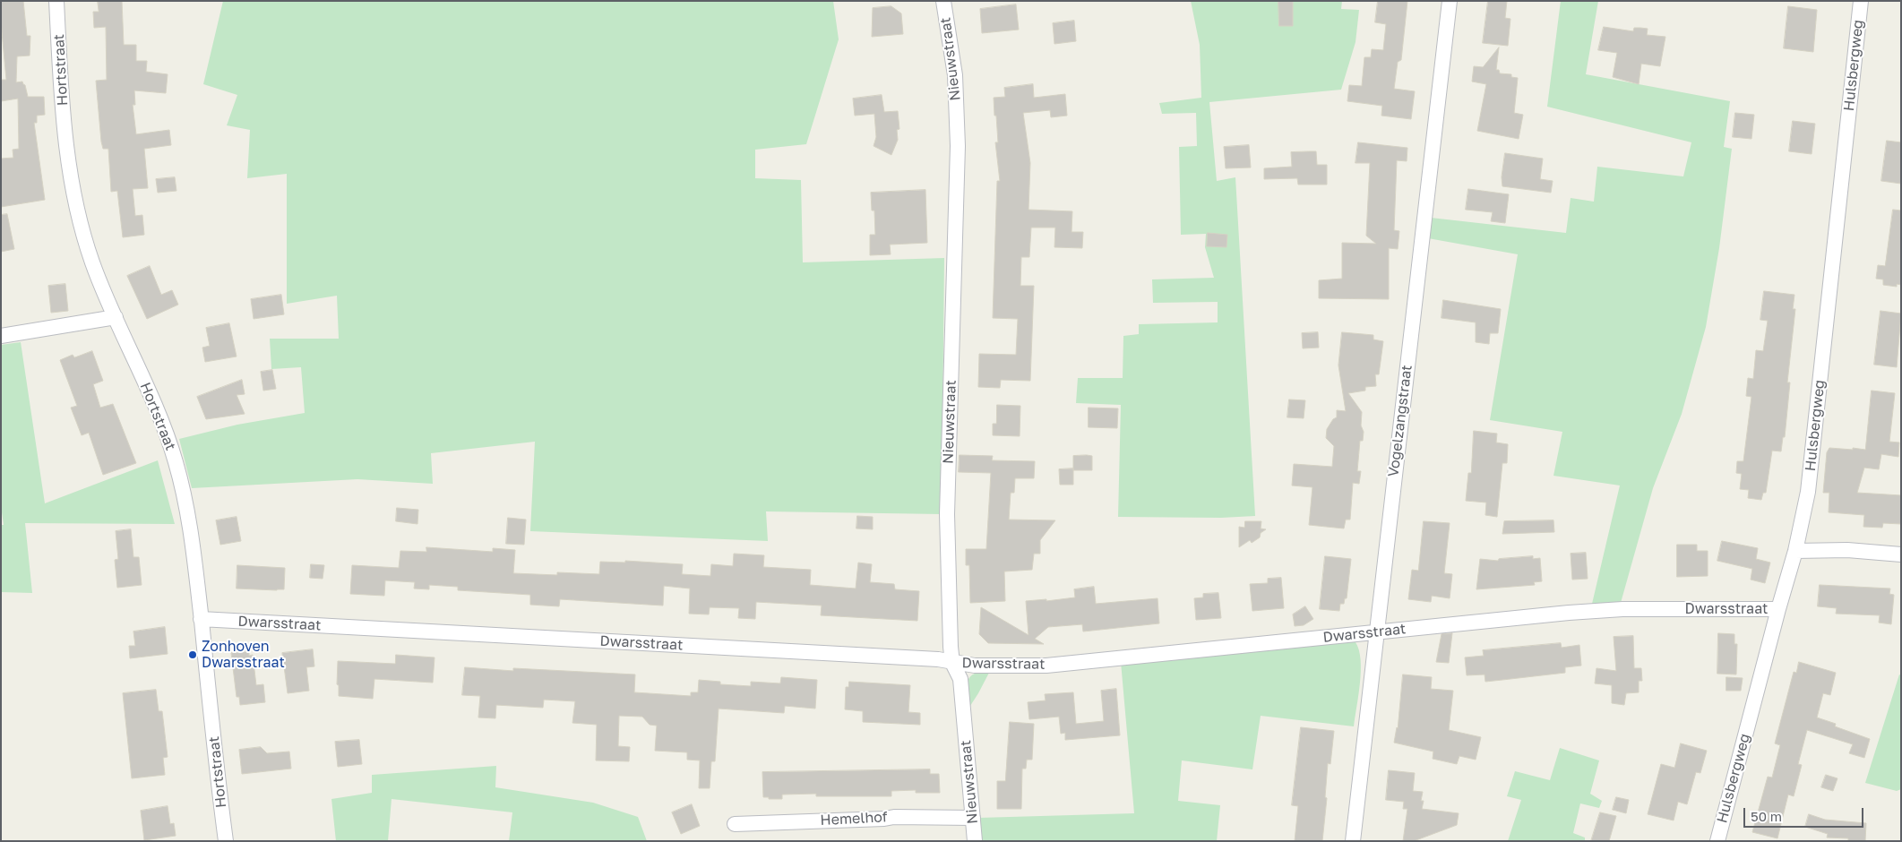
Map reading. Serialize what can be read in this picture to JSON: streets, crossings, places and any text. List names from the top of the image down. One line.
{"streets":{"street":["Nieuwstraat","Hulsbergweg","Hortstraat","Vogelzangstraat","Dwarsstraat","Hemelhof"]},"crossings":[["Nieuwstraat","Dwarsstraat"],["Nieuwstraat","Hemelhof"],["Hulsbergweg","Dwarsstraat"],["Hortstraat","Dwarsstraat"],["Vogelzangstraat","Dwarsstraat"]],"places":["Zonhoven Dwarsstraat"],"scale_bar":"50 m"}
